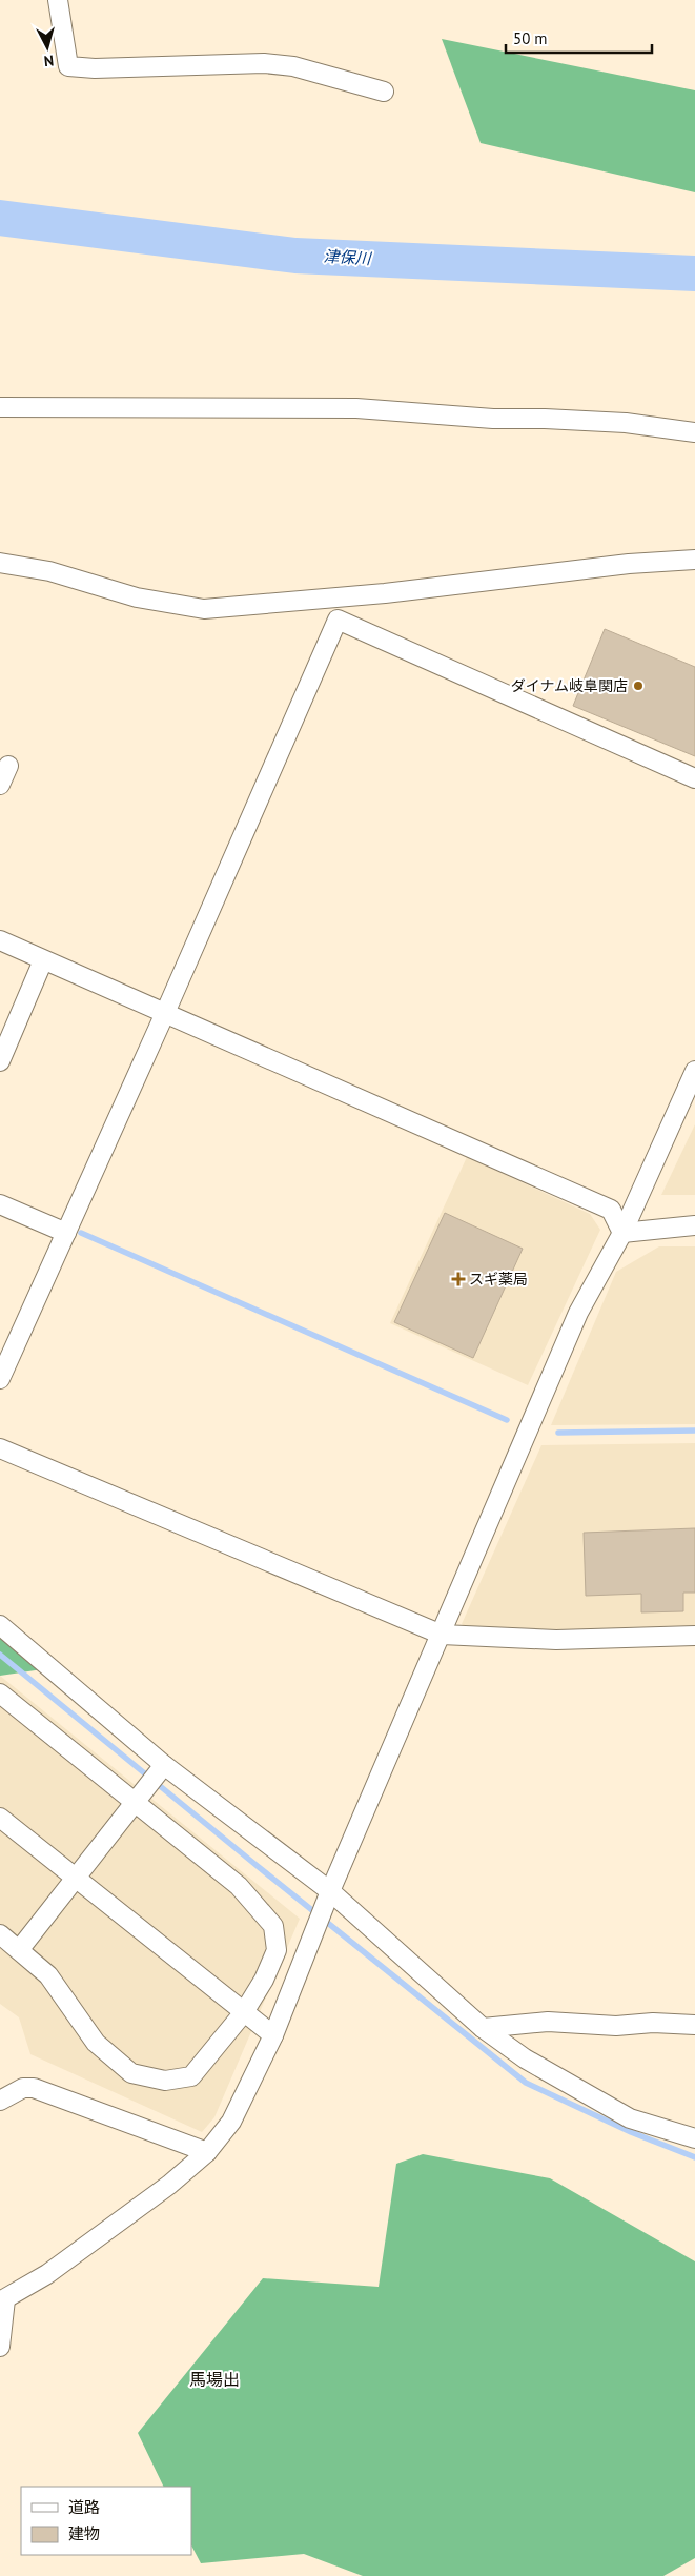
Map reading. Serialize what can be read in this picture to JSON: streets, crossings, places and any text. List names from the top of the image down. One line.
{"districts":["馬場出"],"water":["津保川"],"places":{"other":["ダイナム岐阜関店"],"health":["スギ薬局"]},"legend":["道路","建物"],"scale_bar":"50 m","north":"bottom"}
